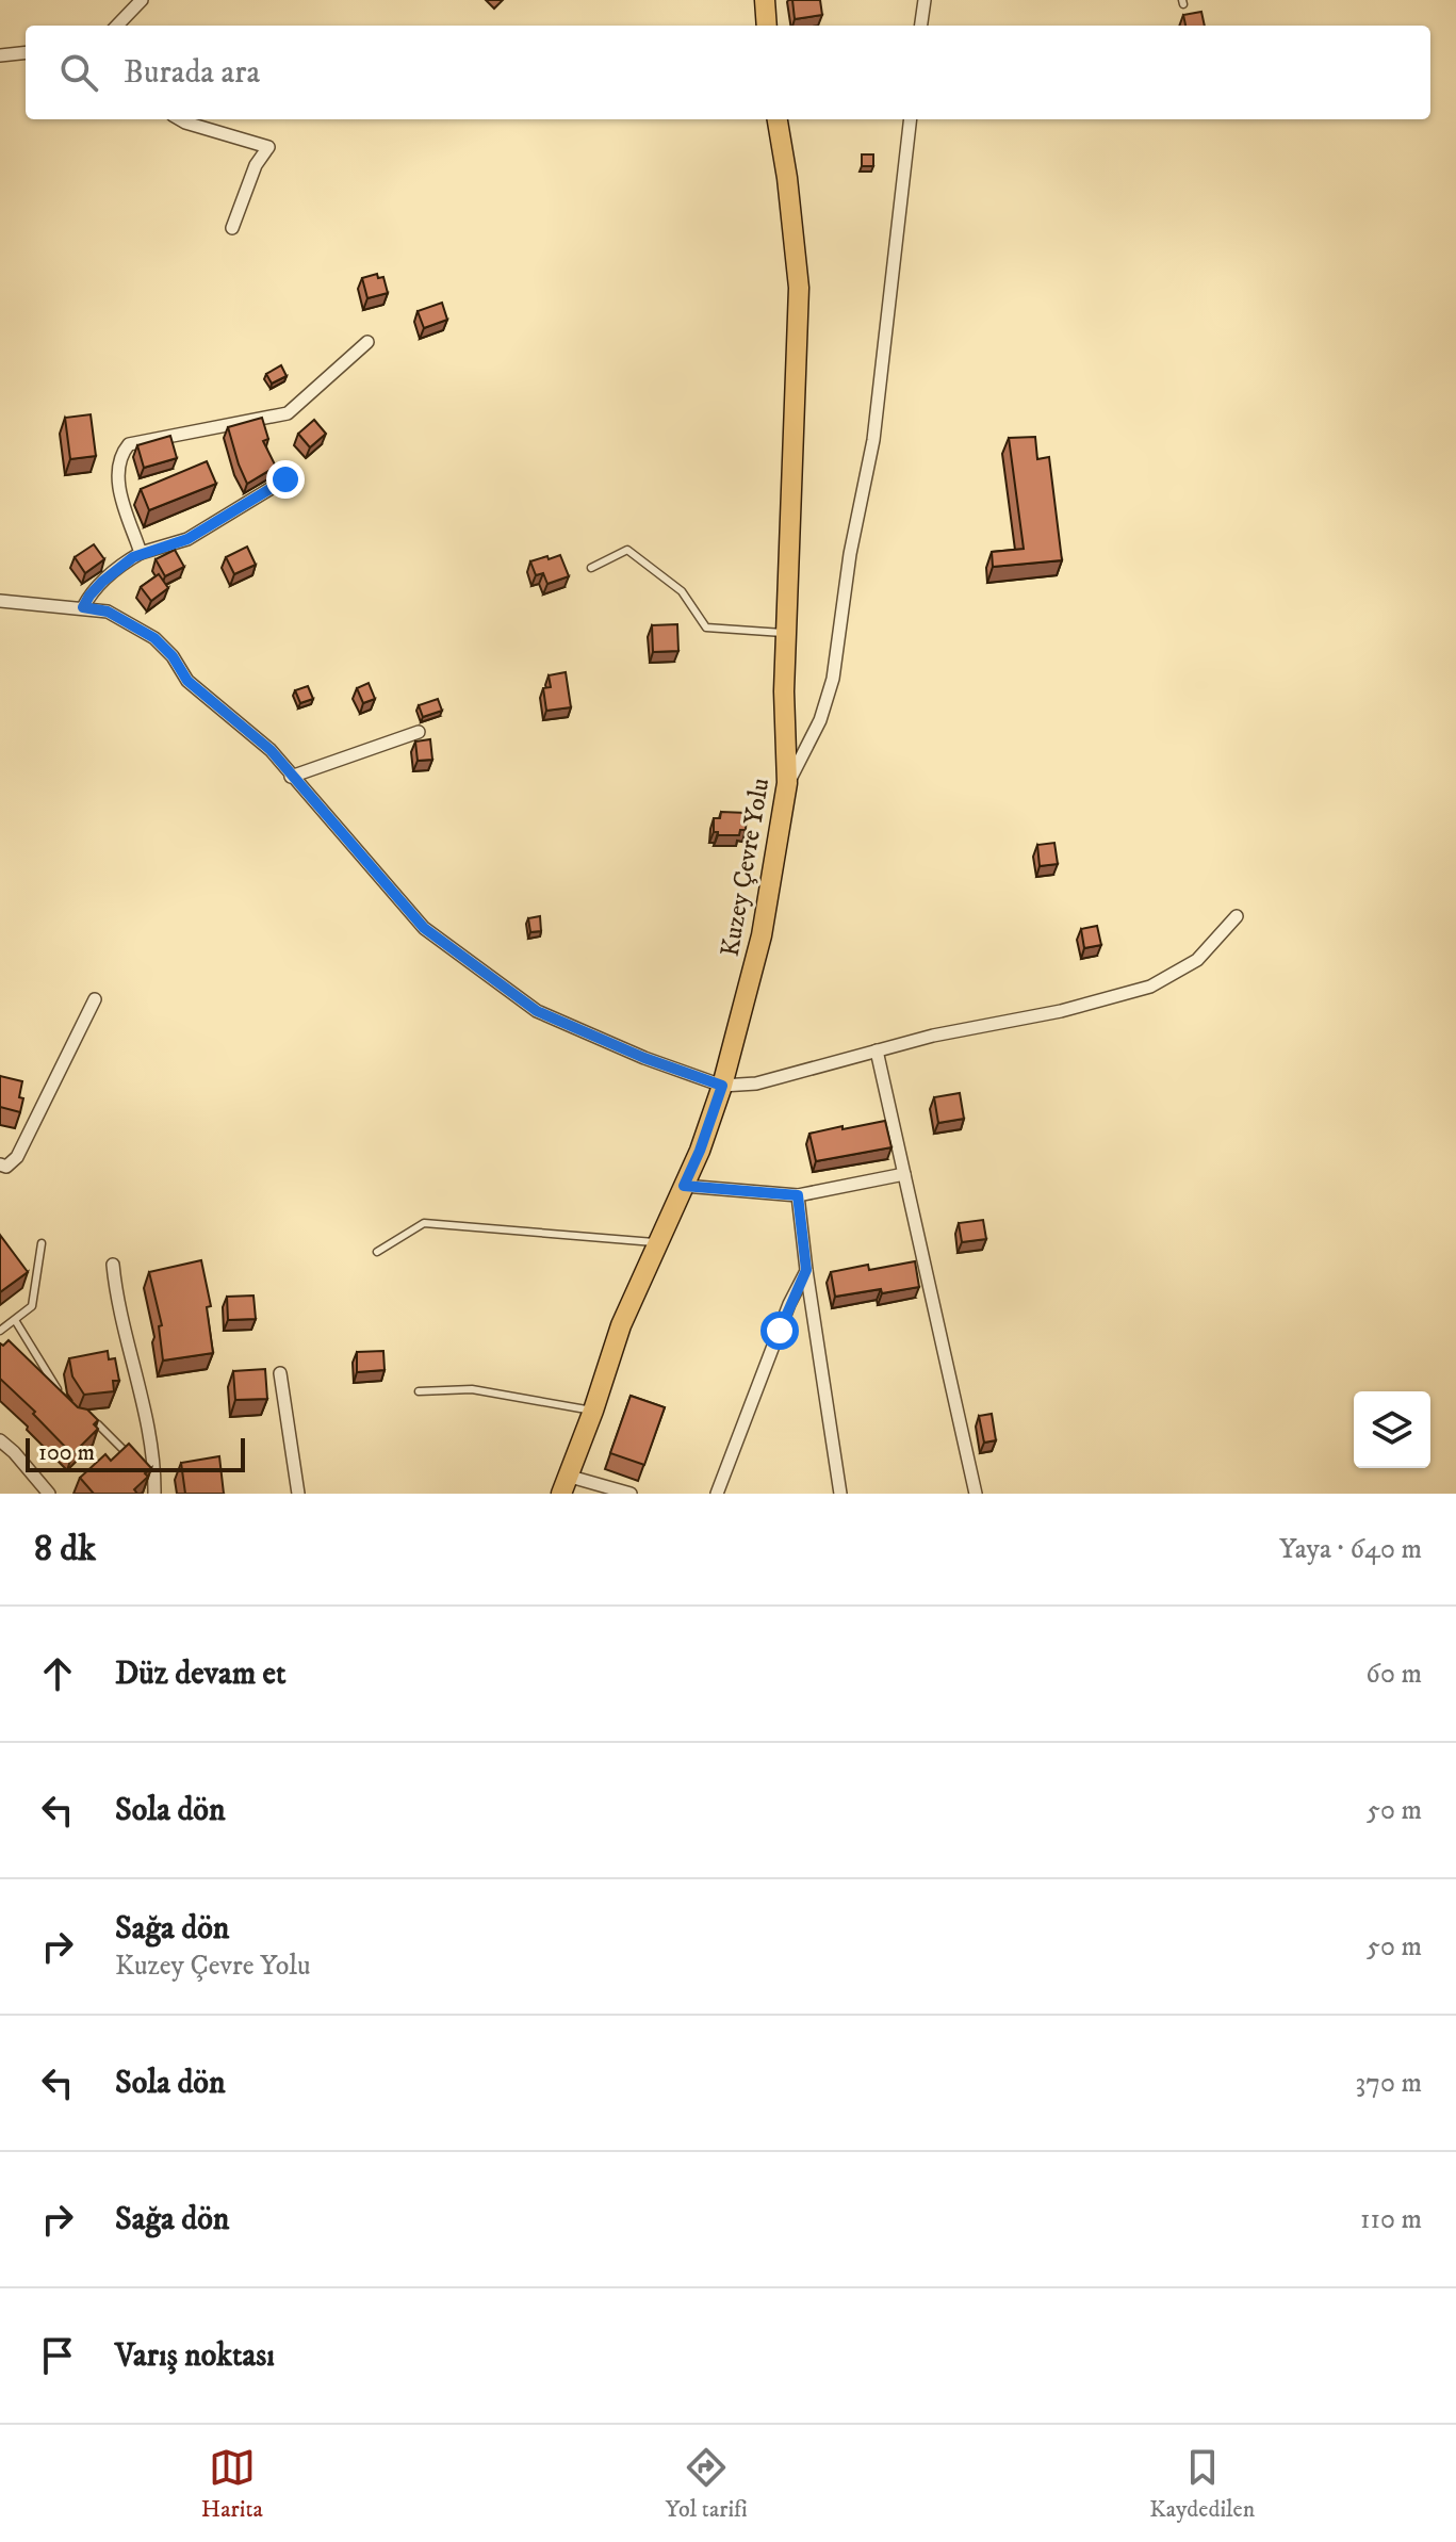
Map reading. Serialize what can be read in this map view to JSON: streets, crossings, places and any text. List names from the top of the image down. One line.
{"streets":{"main road":["Kuzey Çevre Yolu"]},"scale_bar":"100 m","page":{"search":"Burada ara","scale":"100 m","heading":["8 dk","Yaya · 640 m"],"list":[["Düz devam et","60 m"],["Sola dön","50 m"],["Sağa dön","Kuzey Çevre Yolu","50 m"],["Sola dön","370 m"],["Sağa dön","110 m"],"Varış noktası"],"nav":["Harita","Yol tarifi","Kaydedilen"]}}
